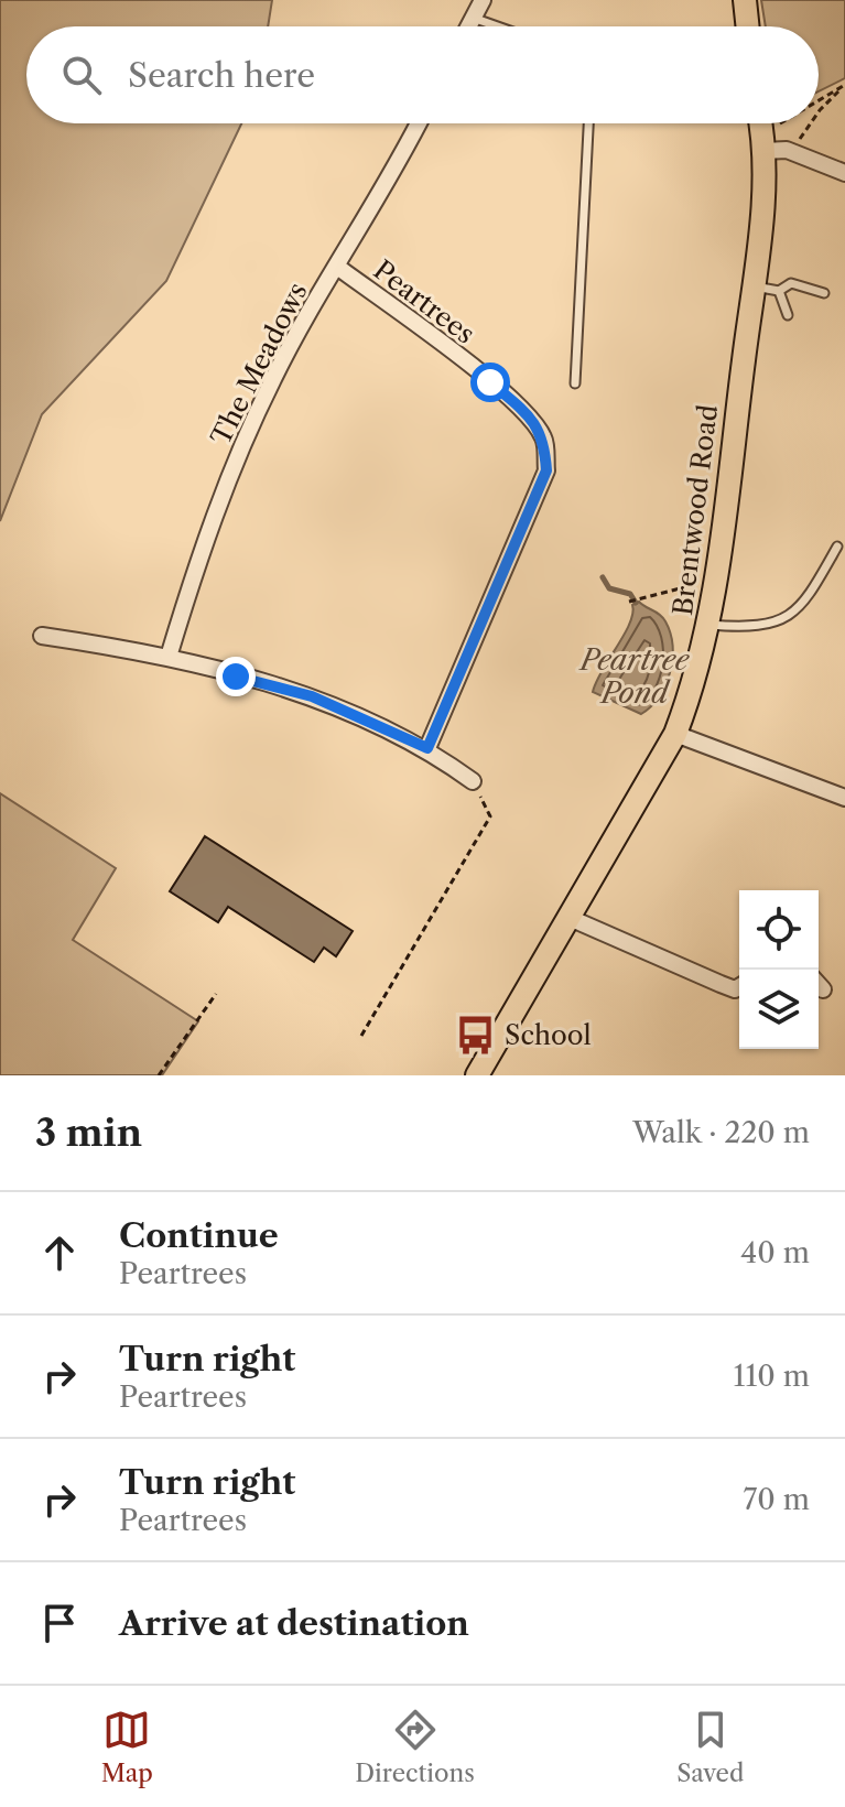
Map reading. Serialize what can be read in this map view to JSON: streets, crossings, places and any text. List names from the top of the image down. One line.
{"streets":{"main road":["Brentwood Road"],"street":["Peartrees","The Meadows"]},"crossings":[["Peartrees","The Meadows"]],"water":["Peartree Pond"],"places":{"bus stop":["School"]},"page":{"search":"Search here","heading":["3 min","Walk · 220 m"],"list":[["Continue","Peartrees","40 m"],["Turn right","Peartrees","110 m"],["Turn right","Peartrees","70 m"],"Arrive at destination"],"nav":["Map","Directions","Saved"]}}
